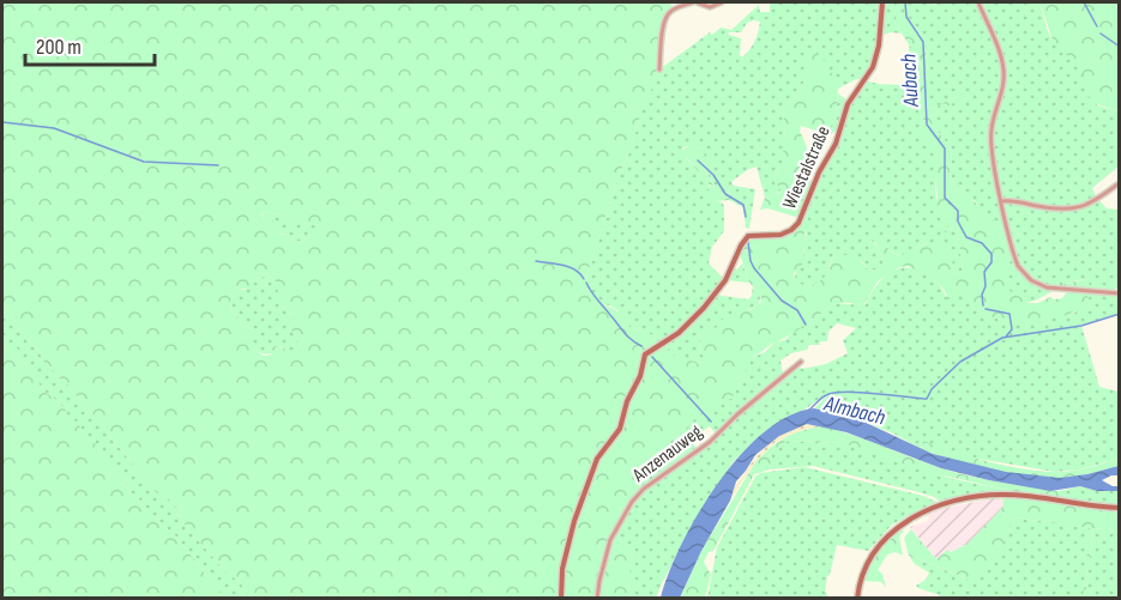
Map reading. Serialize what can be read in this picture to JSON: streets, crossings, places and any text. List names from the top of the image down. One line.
{"streets":{"street":["Wiestalstraße","Anzenauweg"]},"water":["Aubach","Almbach"],"scale_bar":"200 m"}
